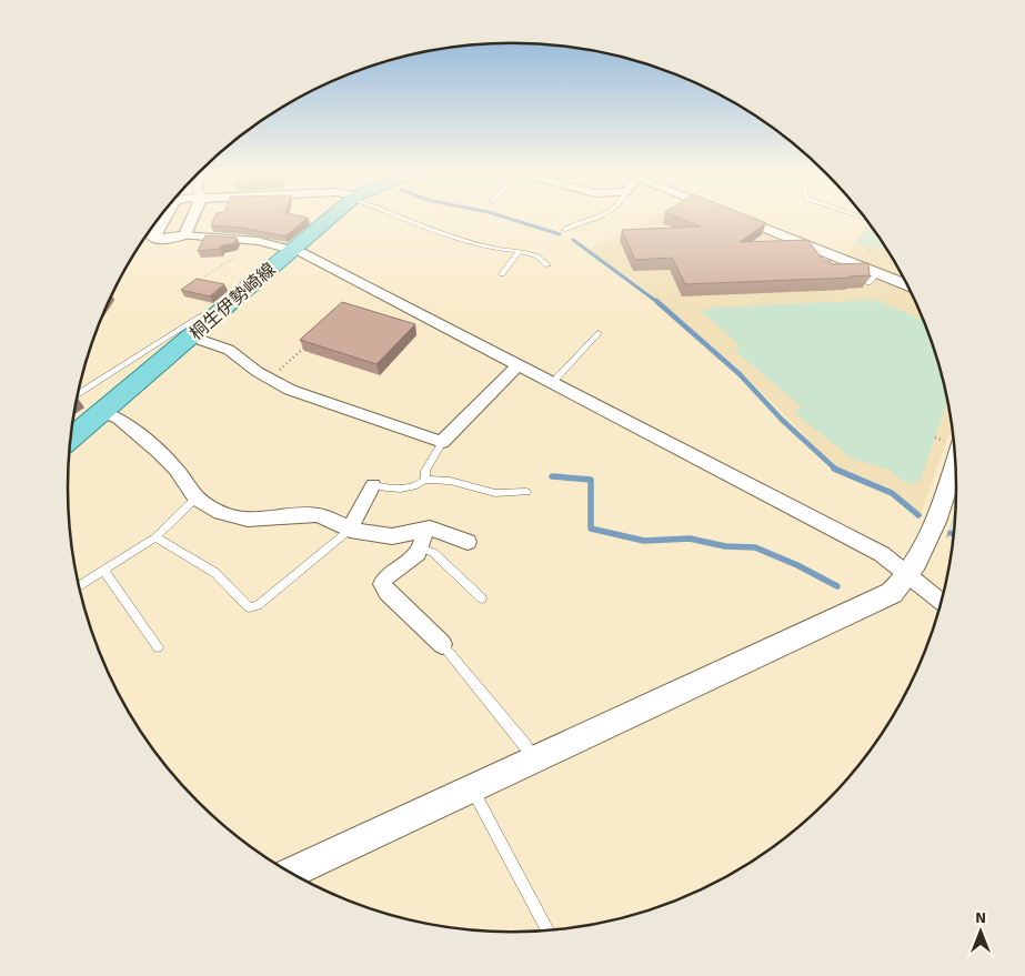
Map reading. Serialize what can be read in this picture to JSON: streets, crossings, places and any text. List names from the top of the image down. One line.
{"streets":{"main road":["桐生伊勢崎線"]},"north":"top"}
